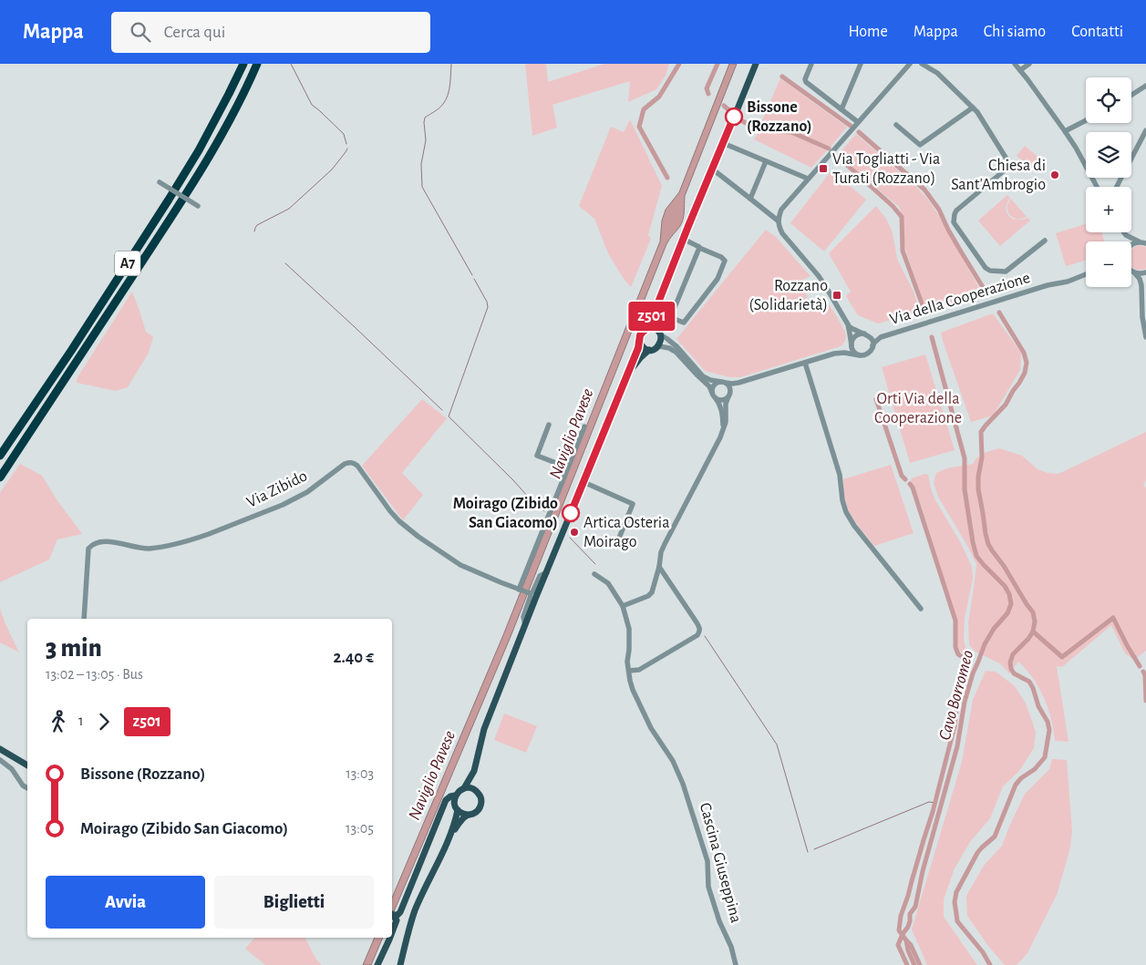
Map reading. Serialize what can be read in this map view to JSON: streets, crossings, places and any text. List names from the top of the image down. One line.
{"streets":{"highway":["A7"],"street":["Via della Cooperazione","Via Zibido","Cascina Giuseppina"]},"water":["Naviglio Pavese","Cavo Borromeo"],"parks":["Orti Via della Cooperazione"],"places":{"other":["Bissone (Rozzano)","Chiesa di Sant'Ambrogio","Moirago (Zibido San Giacomo)","Artica Osteria Moirago"],"transit":["Via Togliatti - Via Turati (Rozzano)","Rozzano (Solidarietà)"]},"lines":["bus line z501"],"page":{"header":"Mappa","search":"Cerca qui","nav":["Home","Mappa","Chi siamo","Contatti"],"on_map":"z501","map_buttons":["+","−"],"heading":["3 min","13:02 – 13:05 · Bus","2.40 €"],"legs":["1","z501"],"list":[{"name":"Bissone (Rozzano)","value":"13:03"},{"name":"Moirago (Zibido San Giacomo)","value":"13:05"}],"buttons":["Avvia","Biglietti"]}}
